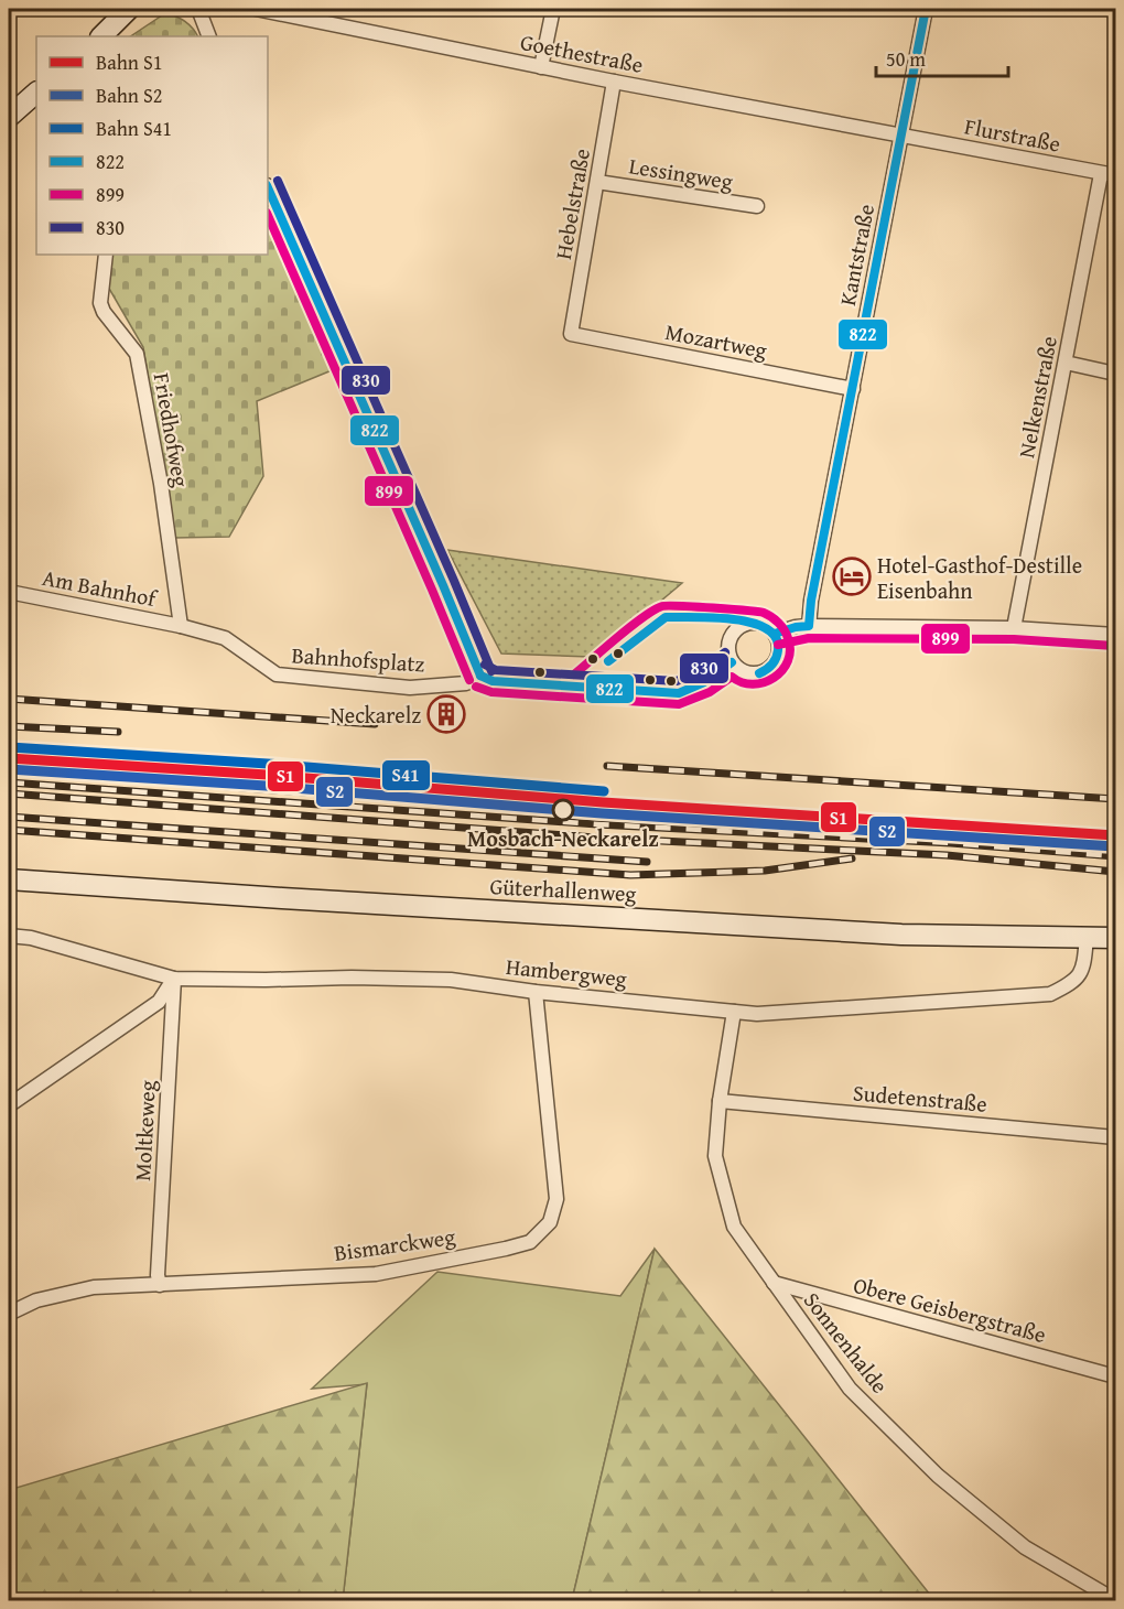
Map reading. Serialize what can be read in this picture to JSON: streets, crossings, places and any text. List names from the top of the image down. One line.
{"streets":{"street":["Goethestraße","Flurstraße","Lessingweg","Hebelstraße","Kantstraße","Mozartweg","Nelkenstraße","Friedhofweg","Am Bahnhof","Bahnhofsplatz","Güterhallenweg","Hambergweg","Sudetenstraße","Moltkeweg","Bismarckweg","Obere Geisbergstraße","Sonnenhalde"]},"crossings":[["Goethestraße","Flurstraße"],["Goethestraße","Hebelstraße"],["Goethestraße","Kantstraße"],["Flurstraße","Kantstraße"],["Flurstraße","Nelkenstraße"],["Lessingweg","Hebelstraße"],["Hebelstraße","Mozartweg"],["Kantstraße","Mozartweg"],["Friedhofweg","Am Bahnhof"],["Friedhofweg","Bahnhofsplatz"],["Am Bahnhof","Bahnhofsplatz"],["Güterhallenweg","Hambergweg"],["Hambergweg","Moltkeweg"],["Hambergweg","Bismarckweg"],["Hambergweg","Sonnenhalde"],["Sudetenstraße","Sonnenhalde"],["Moltkeweg","Bismarckweg"],["Obere Geisbergstraße","Sonnenhalde"]],"places":{"hotel":["Hotel-Gasthof-Destille Eisenbahn"],"building":["Neckarelz"],"other":["Mosbach-Neckarelz"]},"lines":["transit line 822","transit line 830","transit line 899","rail line S41","rail line S1","rail line S2"],"legend":["Bahn S1","Bahn S2","Bahn S41","822","899","830"],"scale_bar":"50 m"}
